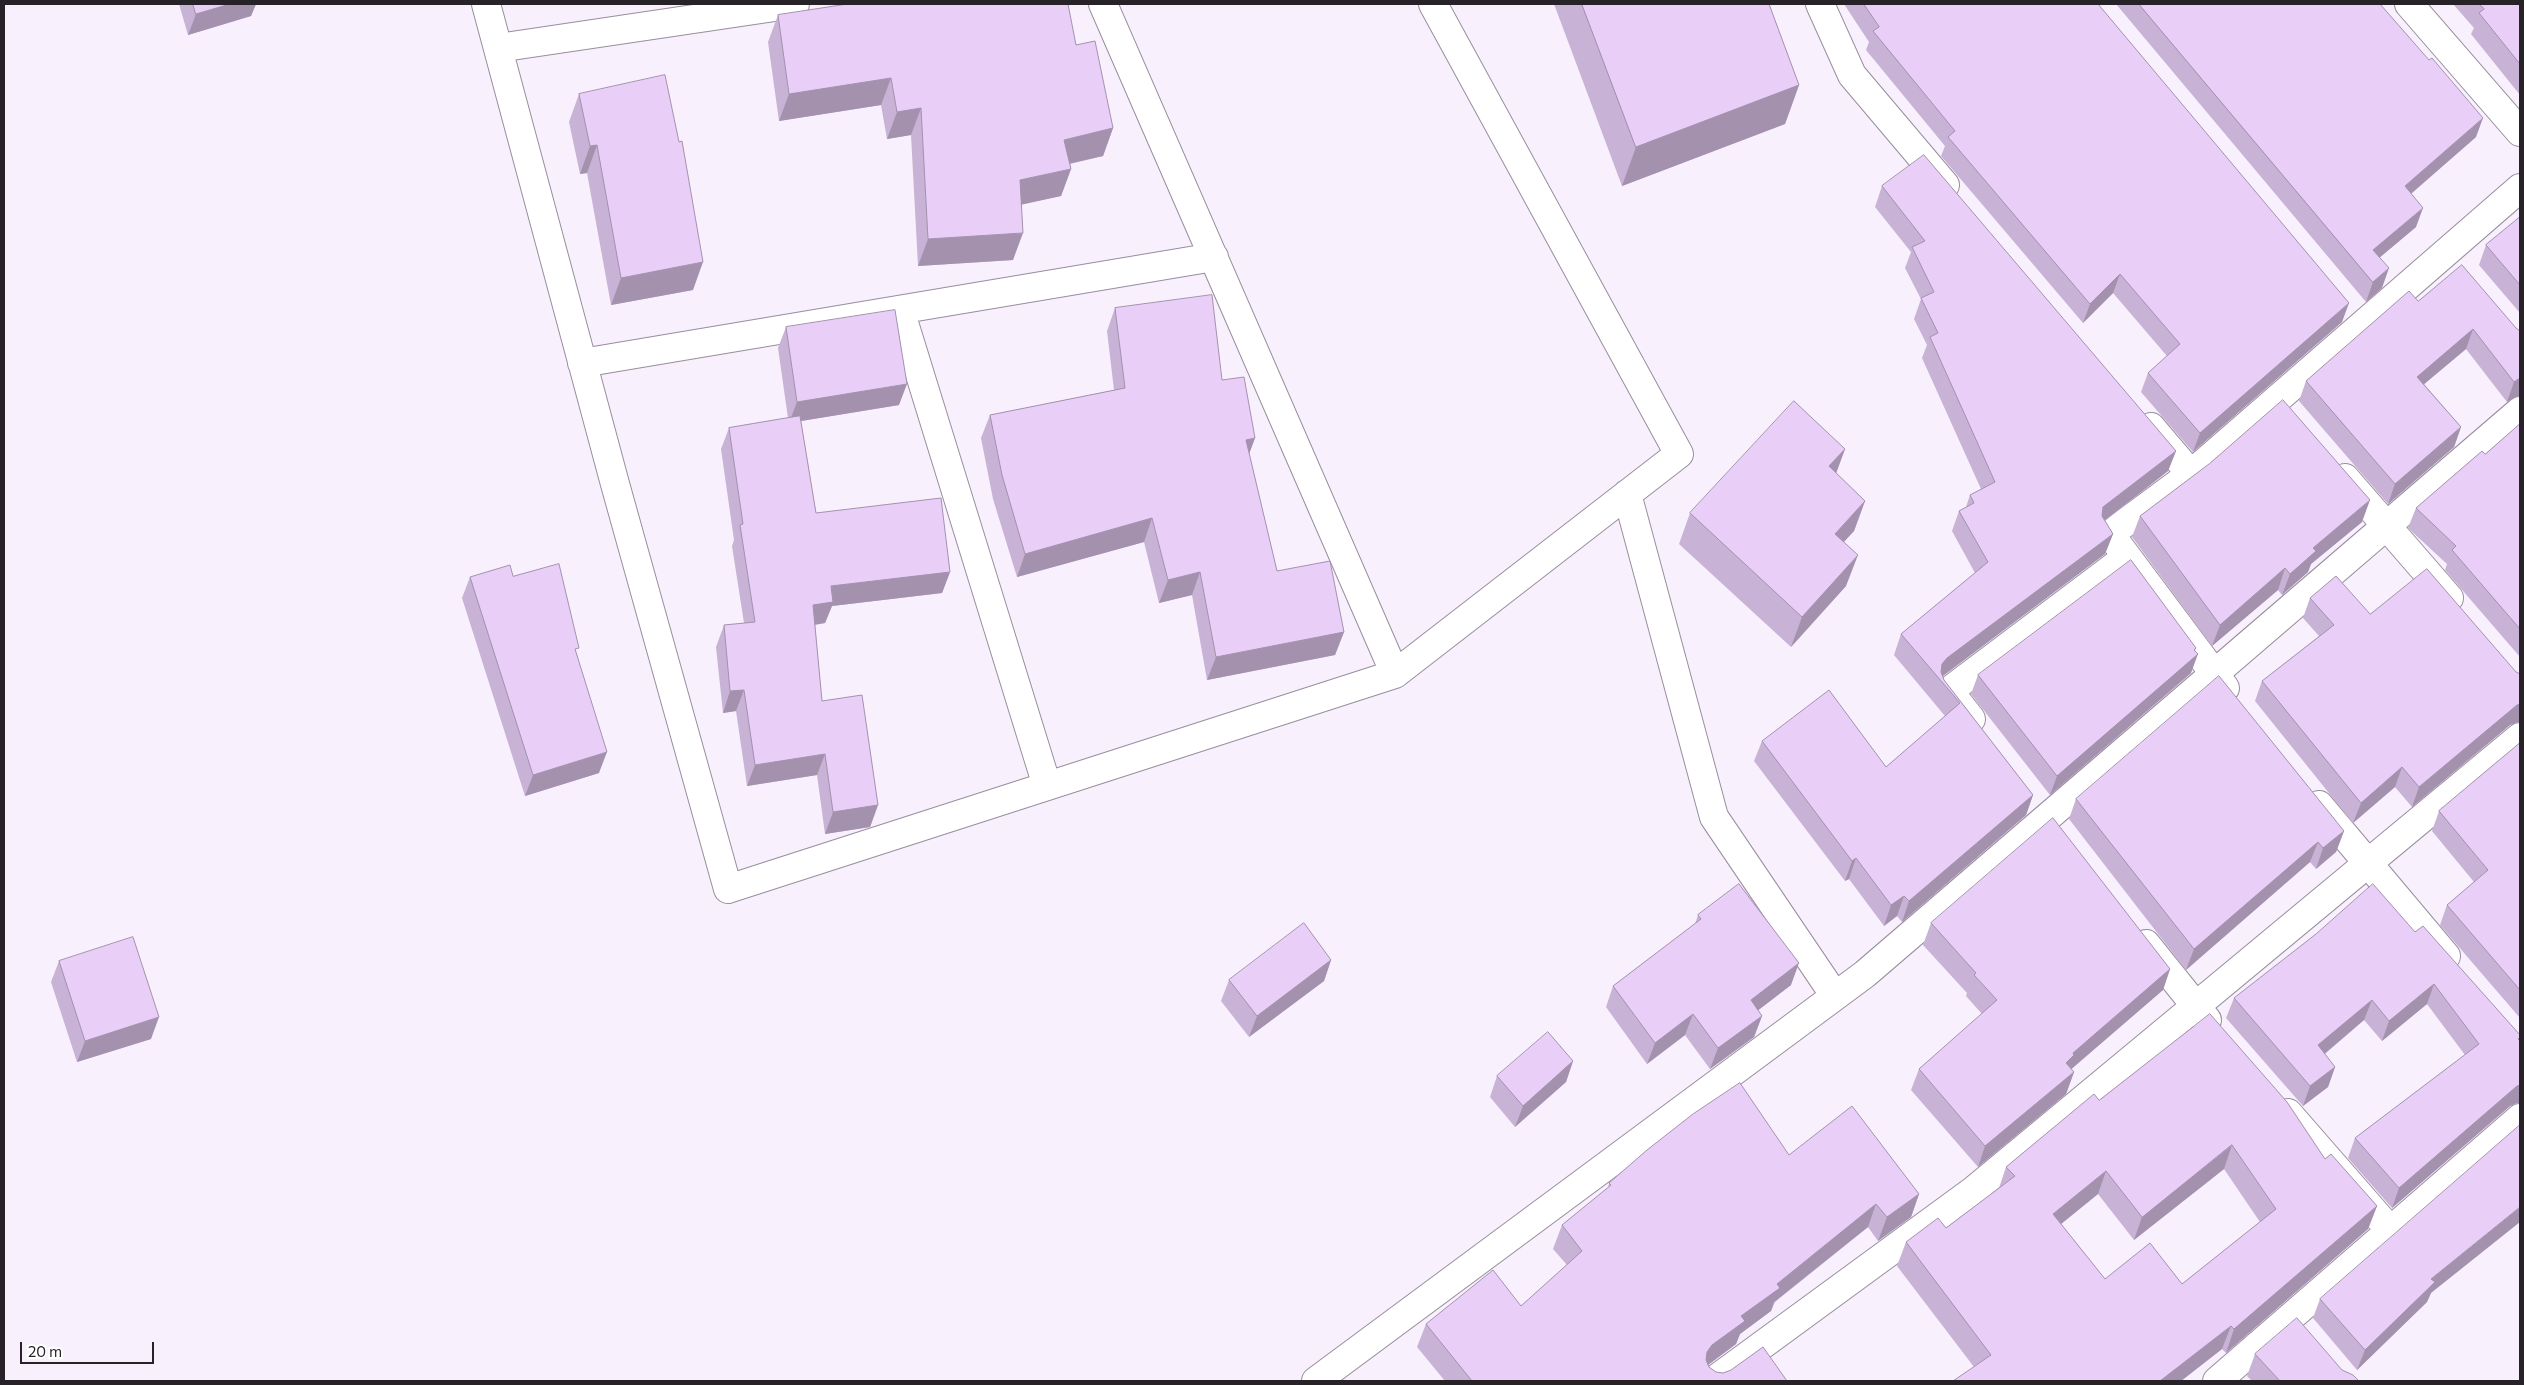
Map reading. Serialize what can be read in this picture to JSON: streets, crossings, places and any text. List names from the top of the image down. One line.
{"scale_bar":"20 m"}
